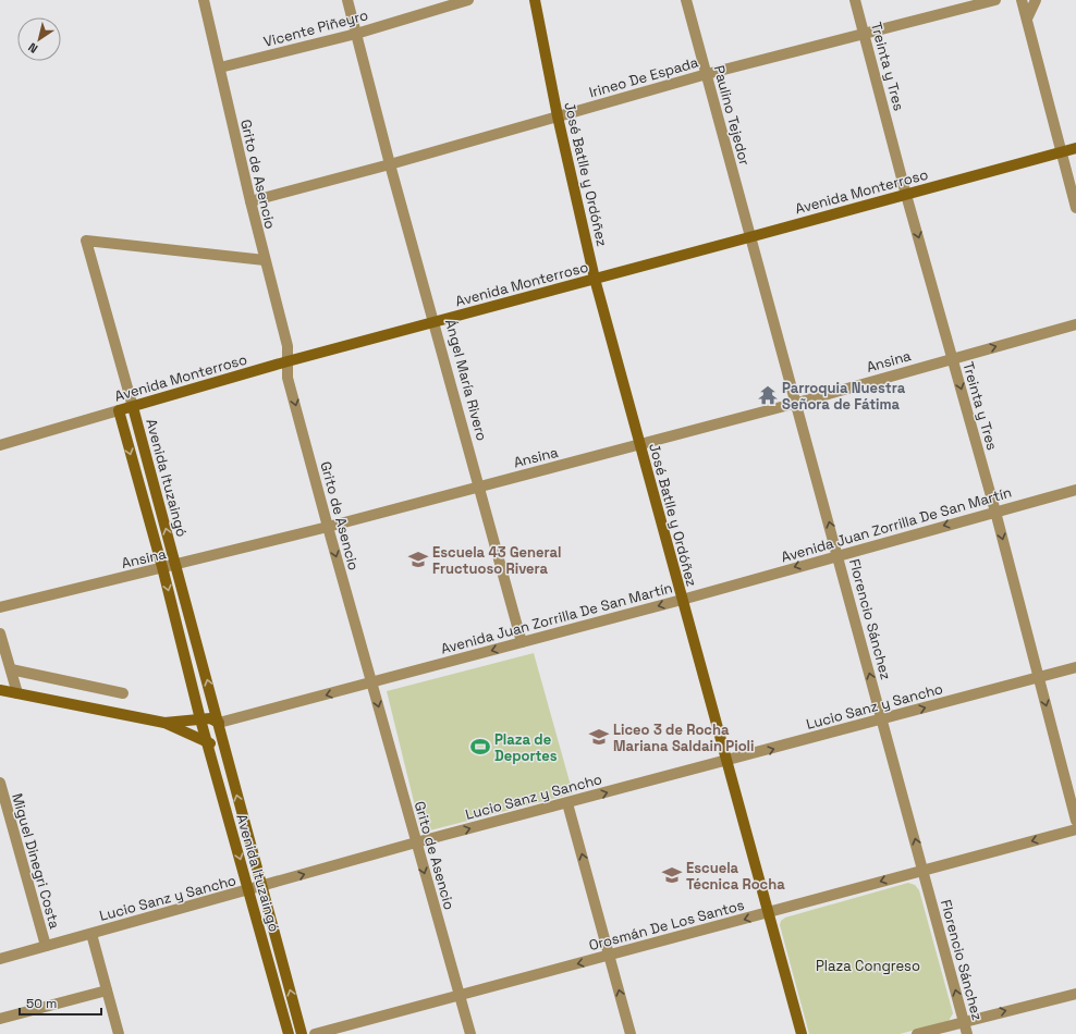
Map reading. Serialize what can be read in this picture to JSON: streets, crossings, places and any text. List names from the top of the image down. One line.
{"streets":{"street":["Vicente Piñeyro","Treinta y Tres","Irineo De Espada","Paulino Tejedor","Grito de Asencio","José Batlle y Ordóñez","Avenida Monterroso","Ansina","Ángel María Rivero","Avenida Ituzaingó","Avenida Juan Zorrilla De San Martín","Florencio Sánchez","Lucio Sanz y Sancho","Miguel Dinegri Costa","Orosmán De Los Santos"]},"crossings":[["Vicente Piñeyro","Grito de Asencio"],["Vicente Piñeyro","Ángel María Rivero"],["Treinta y Tres","Irineo De Espada"],["Treinta y Tres","Avenida Monterroso"],["Treinta y Tres","Ansina"],["Treinta y Tres","Avenida Juan Zorrilla De San Martín"],["Treinta y Tres","Lucio Sanz y Sancho"],["Irineo De Espada","Paulino Tejedor"],["Irineo De Espada","Grito de Asencio"],["Irineo De Espada","José Batlle y Ordóñez"],["Irineo De Espada","Ángel María Rivero"],["Paulino Tejedor","Avenida Monterroso"],["Paulino Tejedor","Florencio Sánchez"],["Grito de Asencio","Avenida Monterroso"],["Grito de Asencio","Ansina"],["Grito de Asencio","Avenida Ituzaingó"],["Grito de Asencio","Avenida Juan Zorrilla De San Martín"],["Grito de Asencio","Lucio Sanz y Sancho"],["Grito de Asencio","Orosmán De Los Santos"],["José Batlle y Ordóñez","Avenida Monterroso"],["José Batlle y Ordóñez","Ansina"],["José Batlle y Ordóñez","Avenida Juan Zorrilla De San Martín"],["José Batlle y Ordóñez","Lucio Sanz y Sancho"],["José Batlle y Ordóñez","Orosmán De Los Santos"],["Avenida Monterroso","Ángel María Rivero"],["Avenida Monterroso","Avenida Ituzaingó"],["Avenida Monterroso","Florencio Sánchez"],["Ansina","Ángel María Rivero"],["Ansina","Avenida Ituzaingó"],["Ansina","Florencio Sánchez"],["Ángel María Rivero","Avenida Juan Zorrilla De San Martín"],["Avenida Ituzaingó","Avenida Juan Zorrilla De San Martín"],["Avenida Ituzaingó","Lucio Sanz y Sancho"],["Avenida Juan Zorrilla De San Martín","Florencio Sánchez"],["Florencio Sánchez","Lucio Sanz y Sancho"],["Florencio Sánchez","Orosmán De Los Santos"],["Lucio Sanz y Sancho","Miguel Dinegri Costa"]],"one_way":["Treinta y Tres","Grito de Asencio","Avenida Juan Zorrilla De San Martín","Florencio Sánchez","Lucio Sanz y Sancho","Orosmán De Los Santos"],"parks":["Plaza Congreso"],"places":{"temple":["Parroquia Nuestra Señora de Fátima"],"school or university":["Escuela 43 General Fructuoso Rivera","Liceo 3 de Rocha Mariana Saldain Pioli","Escuela Técnica Rocha"],"sports":["Plaza de Deportes"]},"scale_bar":"50 m","north":"bottom left"}
